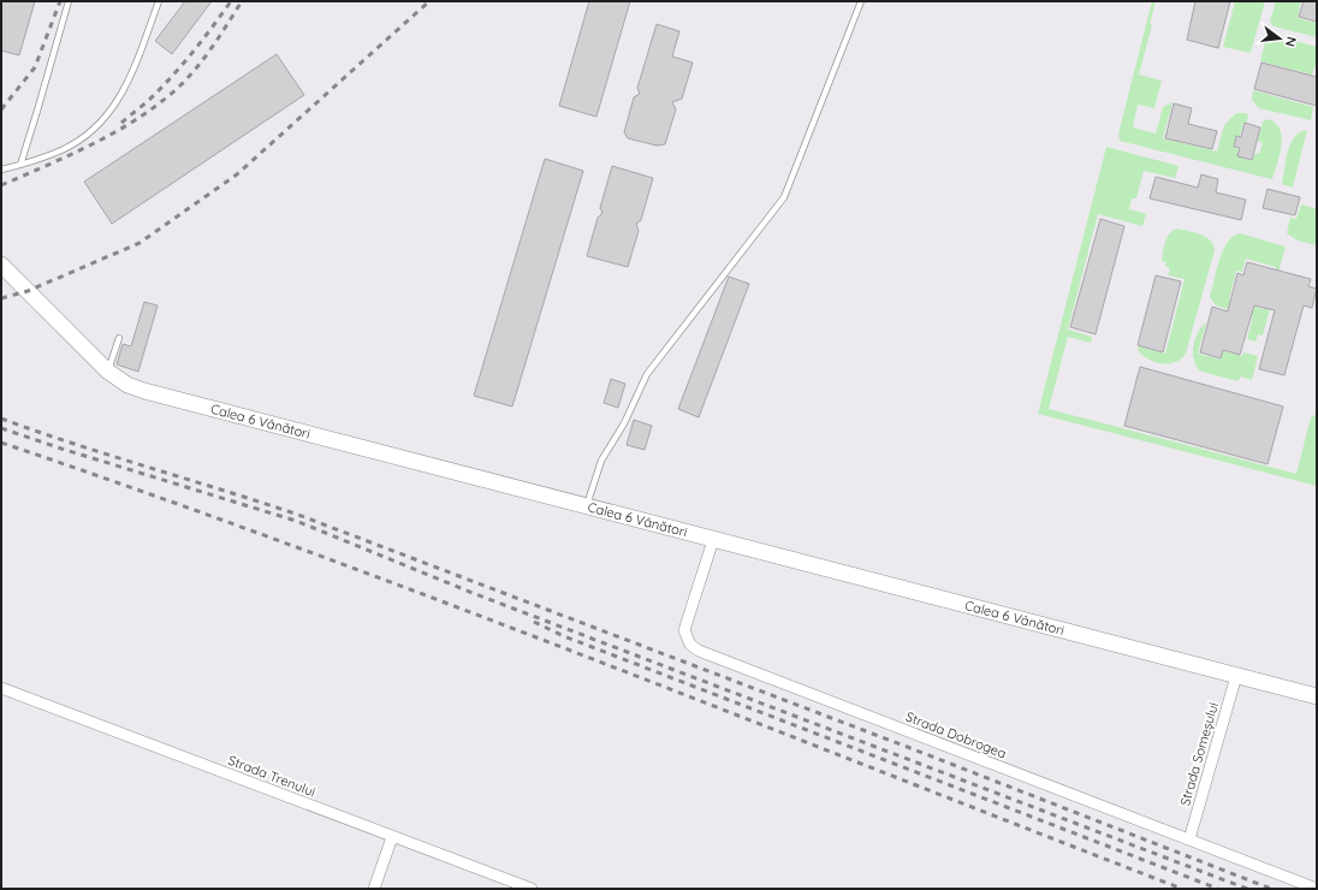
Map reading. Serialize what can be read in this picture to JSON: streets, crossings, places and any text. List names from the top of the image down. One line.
{"streets":{"main road":["Calea 6 Vânători"],"street":["Strada Dobrogea","Strada Someșului","Strada Trenului"]},"crossings":[["Calea 6 Vânători","Strada Dobrogea"],["Calea 6 Vânători","Strada Someșului"],["Strada Dobrogea","Strada Someșului"]],"north":"right"}
